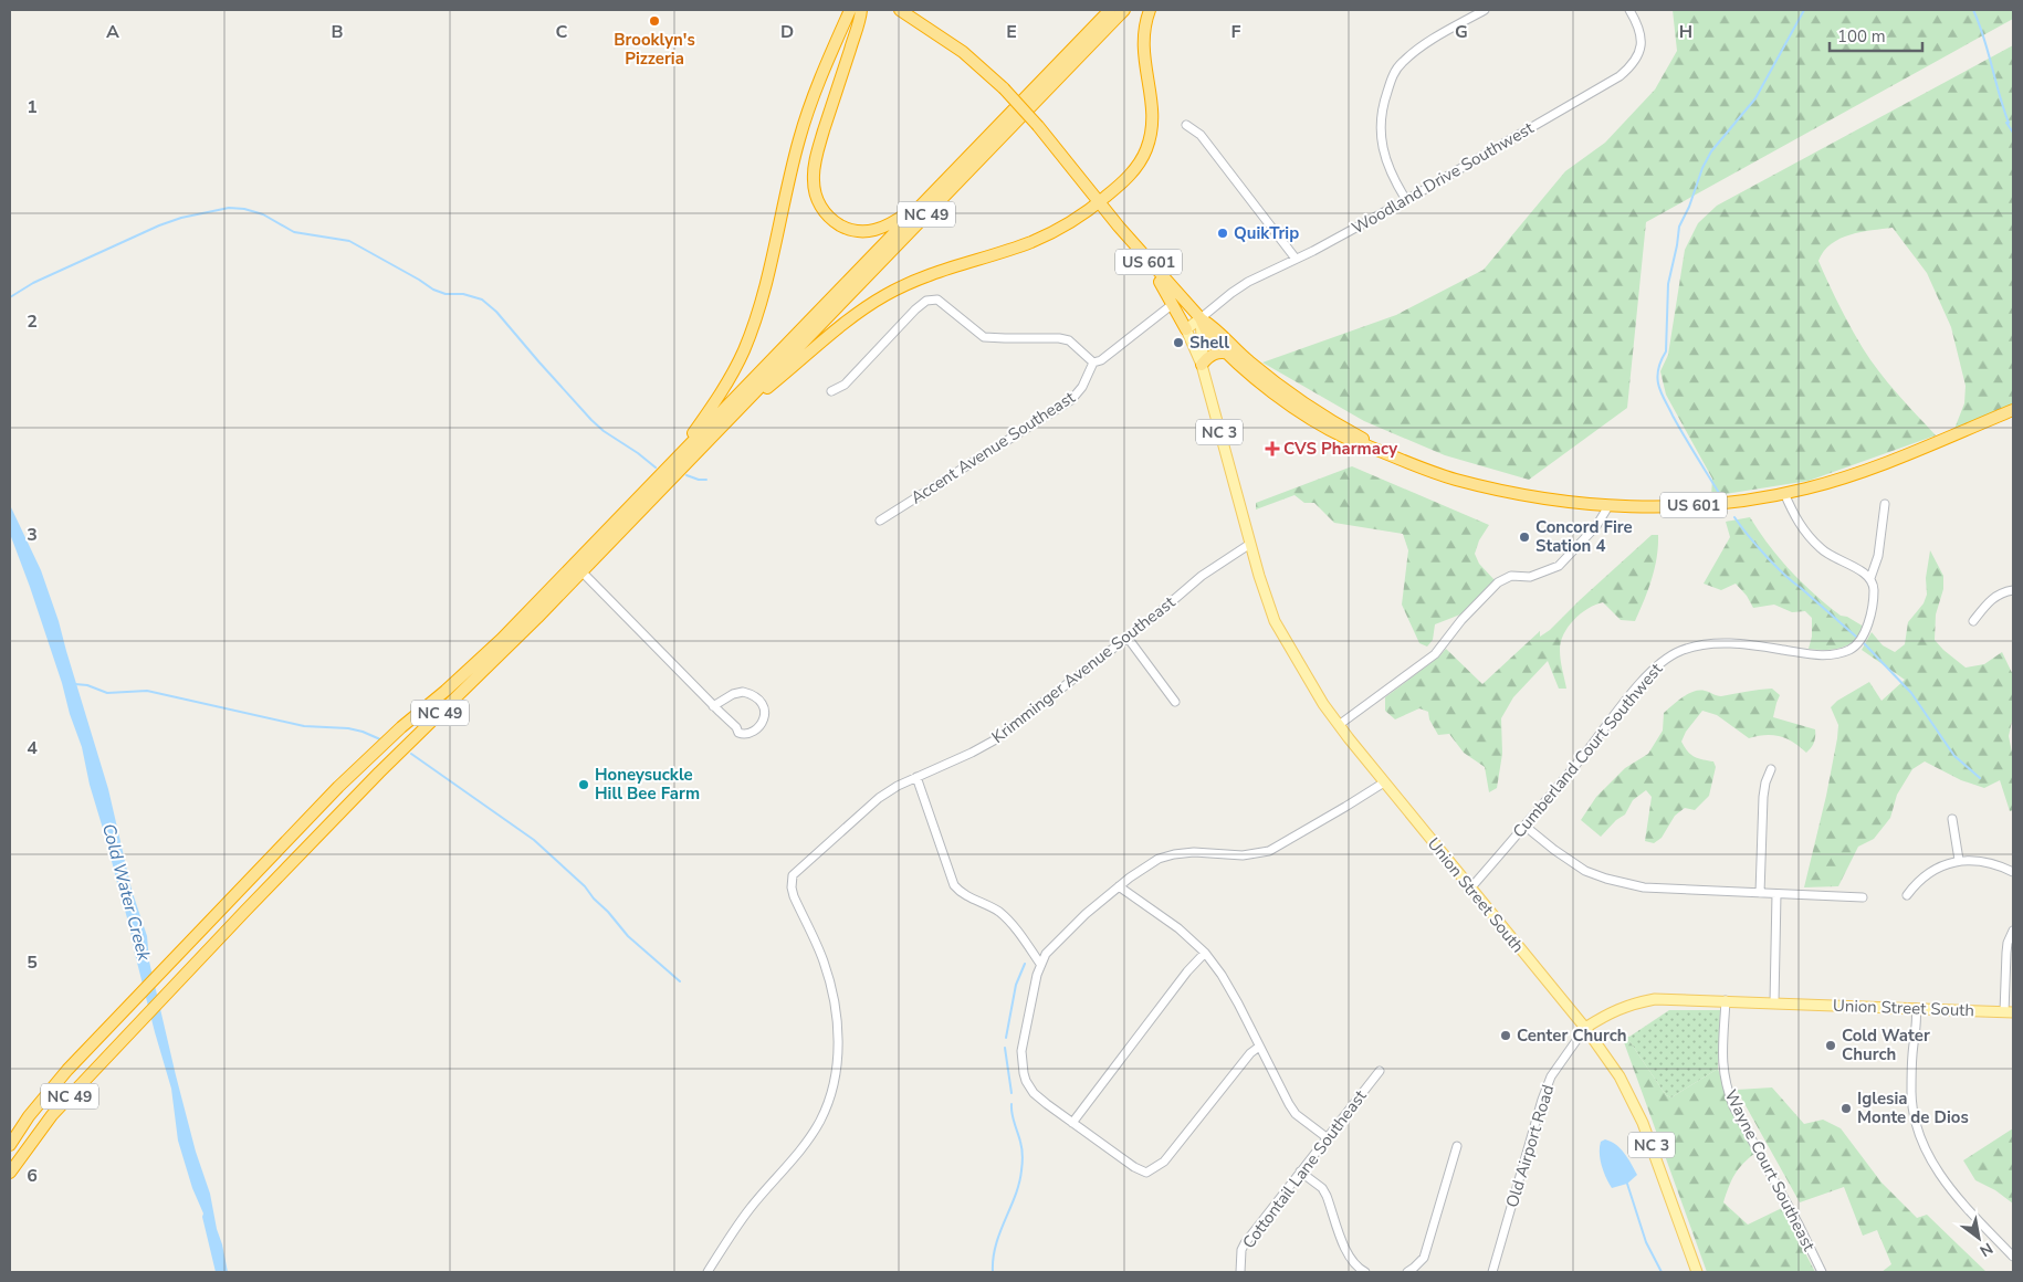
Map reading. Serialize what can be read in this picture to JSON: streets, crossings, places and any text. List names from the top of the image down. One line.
{"streets":{"highway":["NC 49","US 601"],"main road":["NC 3","Union Street South"],"street":["Woodland Drive Southwest","Accent Avenue Southeast","Krimminger Avenue Southeast","Cumberland Court Southwest","Old Airport Road","Cottontail Lane Southeast","Wayne Court Southeast"]},"crossings":[["Woodland Drive Southwest","US 601"],["Woodland Drive Southwest","Union Street South"],["US 601","Union Street South"],["NC 3","Union Street South"],["NC 3","Old Airport Road"],["Krimminger Avenue Southeast","Union Street South"],["Cumberland Court Southwest","Union Street South"],["Union Street South","Old Airport Road"],["Union Street South","Wayne Court Southeast"]],"water":["Cold Water Creek"],"places":{"other":["Brooklyn's Pizzeria","QuikTrip","Shell","Concord Fire Station 4","Honeysuckle Hill Bee Farm","Center Church","Cold Water Church","Iglesia Monte de Dios"],"health":["CVS Pharmacy"]},"scale_bar":"100 m","north":"bottom right","grid":{"columns":["A","B","C","D","E","F","G","H"],"rows":["1","2","3","4","5","6"]}}
